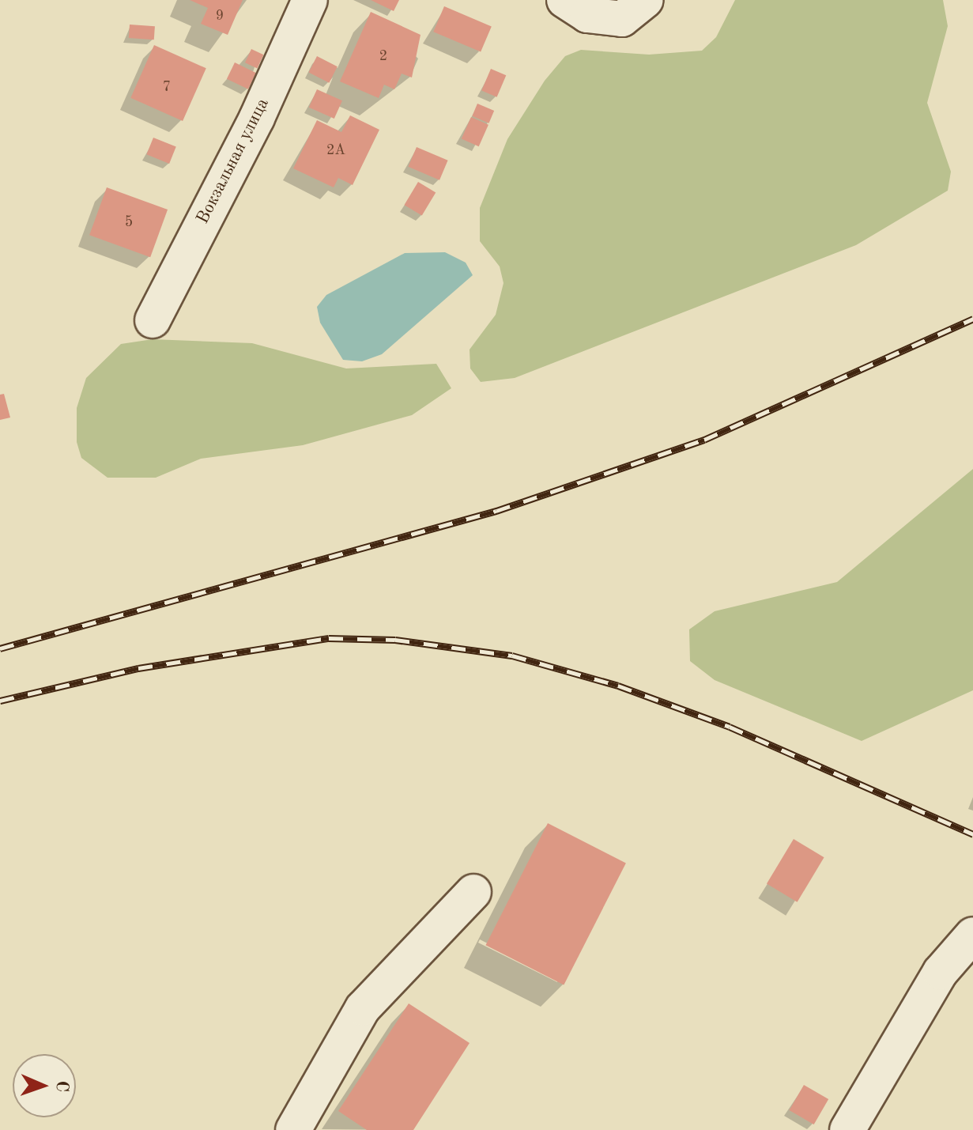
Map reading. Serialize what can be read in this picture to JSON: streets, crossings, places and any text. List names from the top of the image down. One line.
{"streets":{"street":["Вокзальная улица"]},"house_numbers":["9","2","7","2А","5"],"north":"right"}
